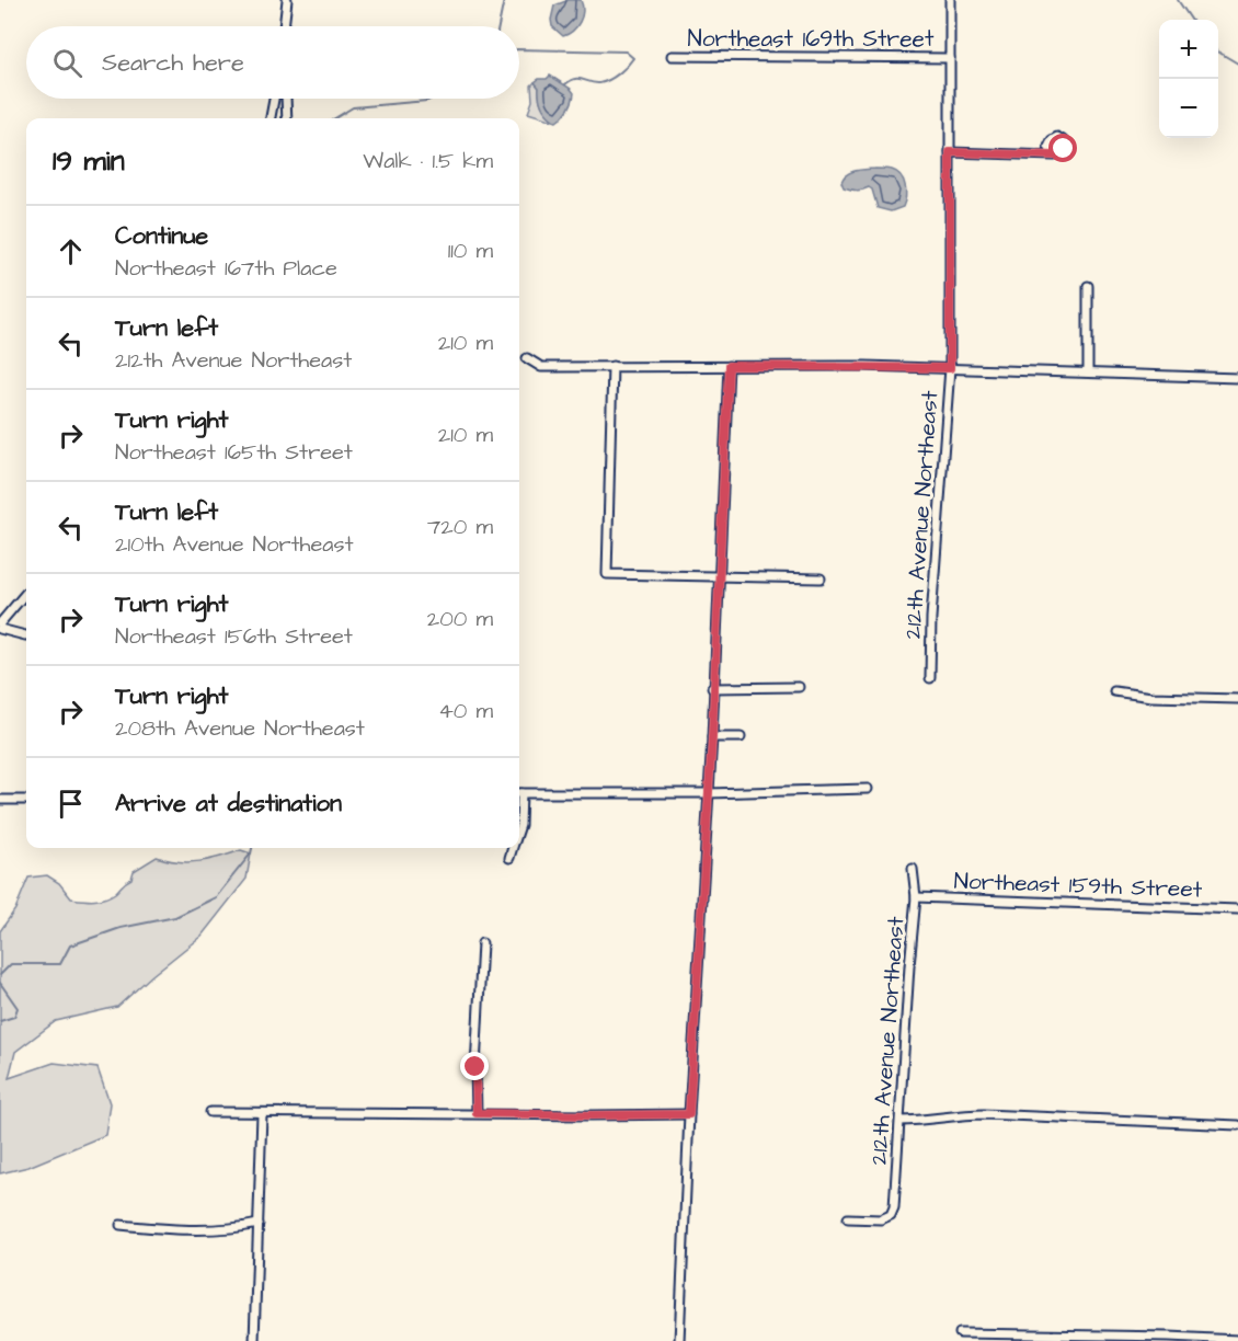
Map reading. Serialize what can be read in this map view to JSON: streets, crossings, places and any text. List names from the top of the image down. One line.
{"streets":{"street":["Northeast 169th Street","212th Avenue Northeast","Northeast 159th Street"]},"crossings":[["Northeast 169th Street","212th Avenue Northeast"],["212th Avenue Northeast","Northeast 159th Street"]],"page":{"map_buttons":["+","−"],"search":"Search here","heading":["19 min","Walk · 1.5 km"],"list":[["Continue","Northeast 167th Place","110 m"],["Turn left","212th Avenue Northeast","210 m"],["Turn right","Northeast 165th Street","210 m"],["Turn left","210th Avenue Northeast","720 m"],["Turn right","Northeast 156th Street","200 m"],["Turn right","208th Avenue Northeast","40 m"],"Arrive at destination"]}}
